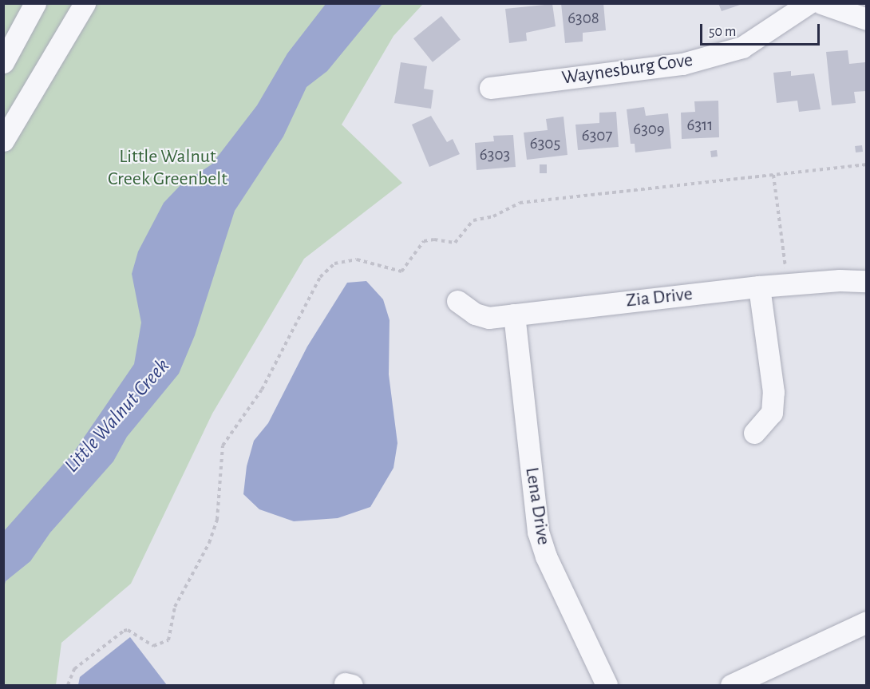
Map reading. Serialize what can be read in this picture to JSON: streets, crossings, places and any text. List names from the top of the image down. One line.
{"streets":{"street":["Waynesburg Cove","Zia Drive","Lena Drive"]},"crossings":[["Zia Drive","Lena Drive"]],"water":["Little Walnut Creek"],"parks":["Little Walnut Creek Greenbelt"],"house_numbers":["6308","6311","6309","6307","6305","6303"],"scale_bar":"50 m"}
